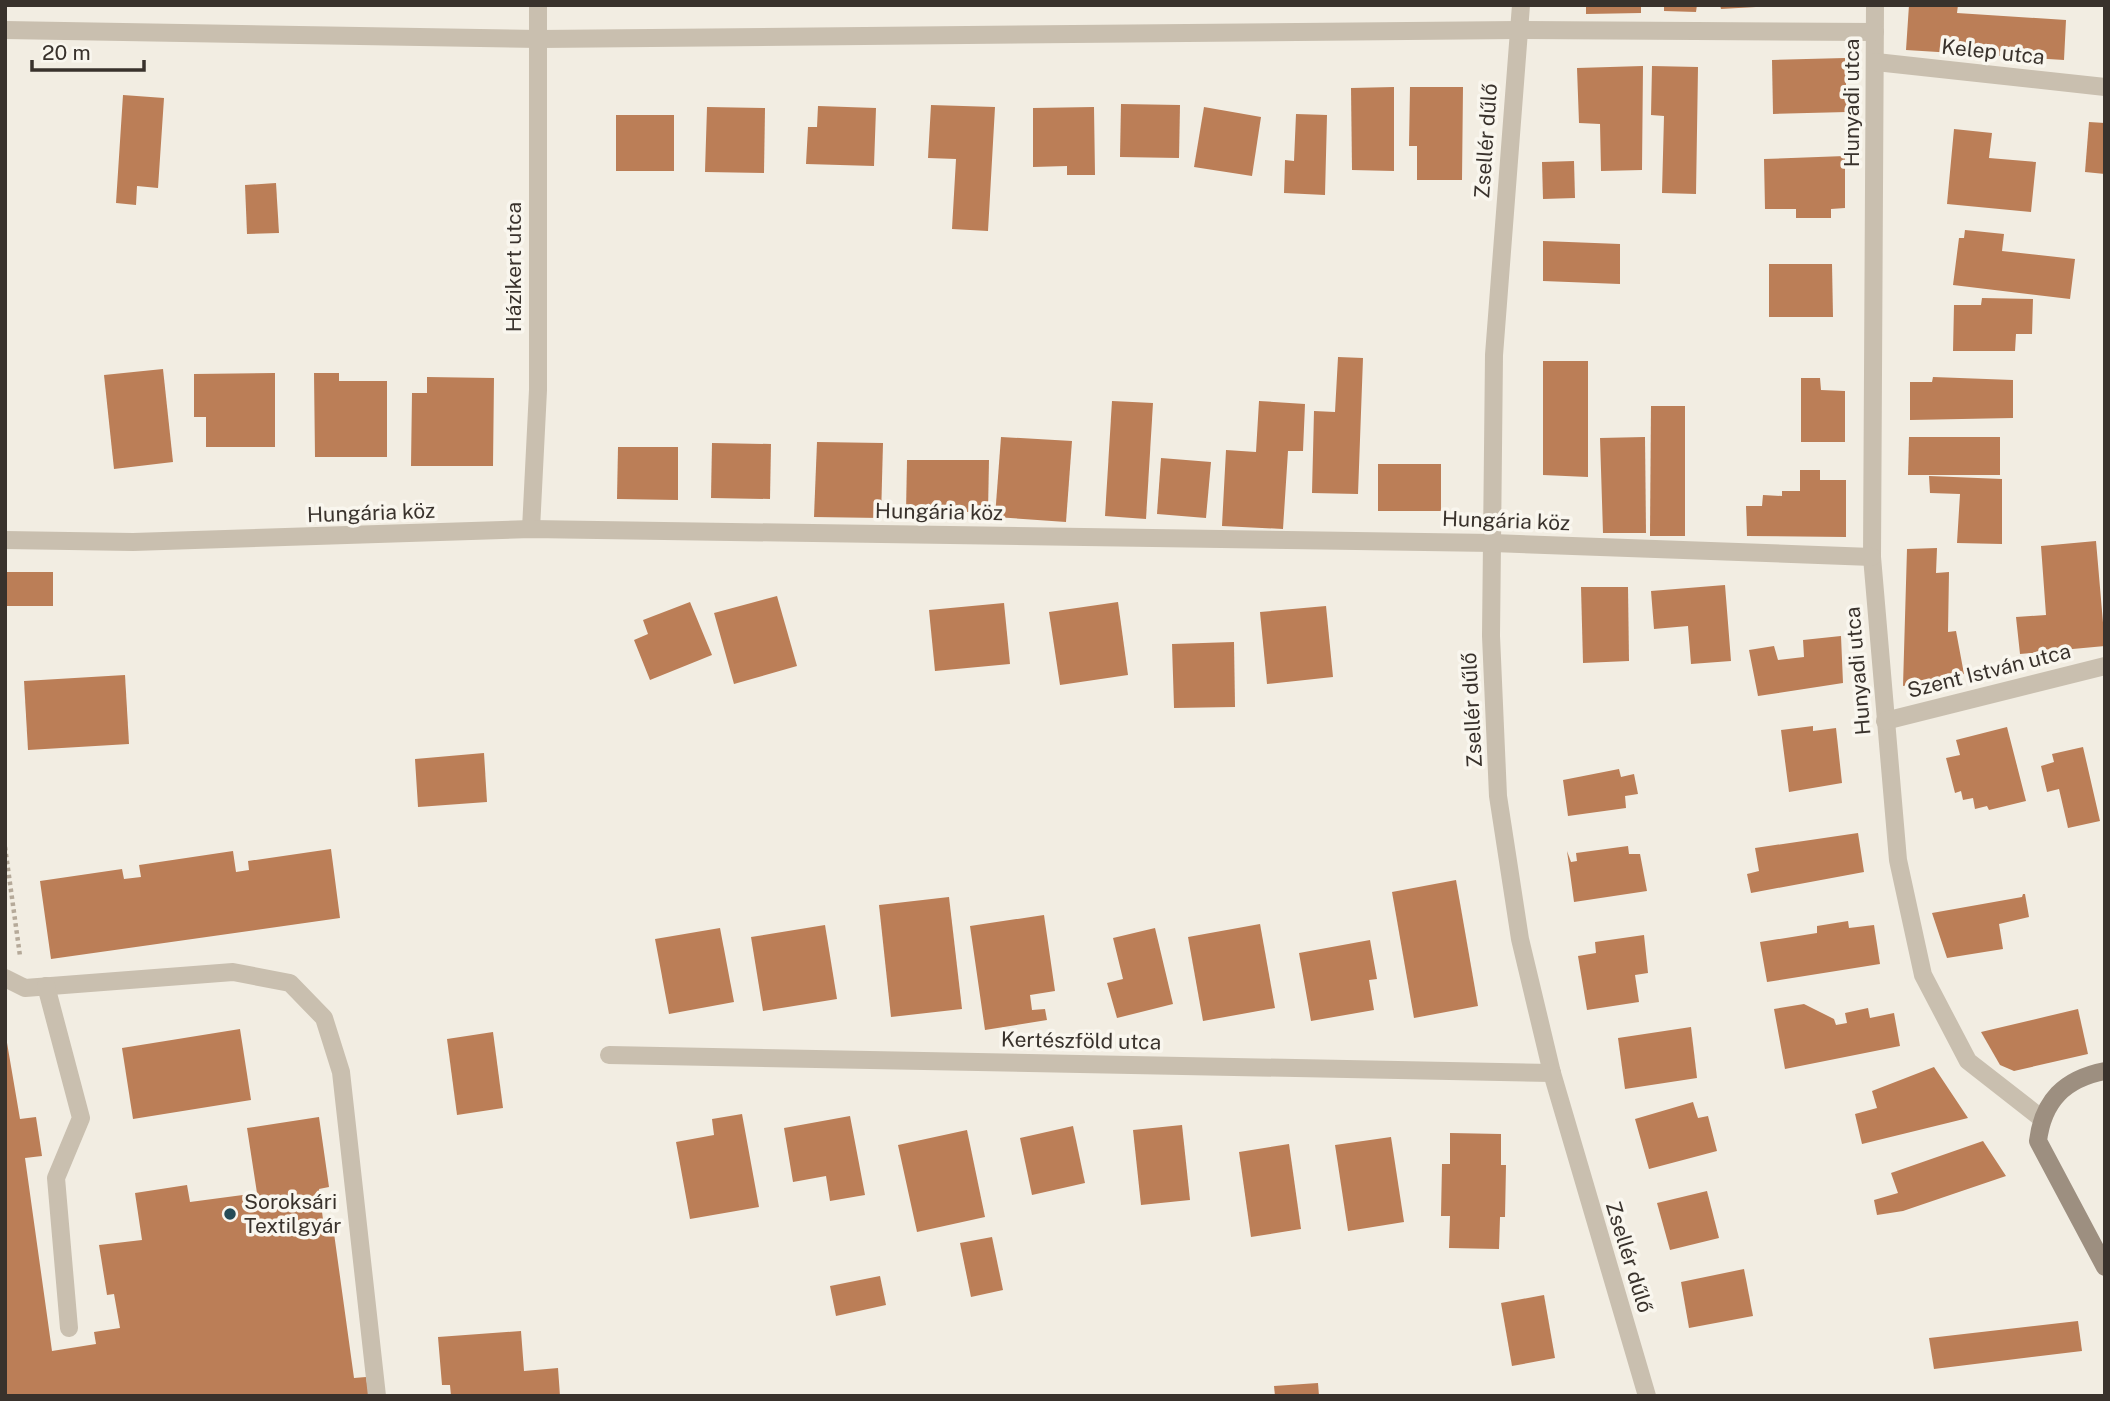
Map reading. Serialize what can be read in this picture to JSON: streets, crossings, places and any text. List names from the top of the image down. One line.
{"streets":{"street":["Kelep utca","Hunyadi utca","Zsellér dűlő","Házikert utca","Hungária köz","Szent István utca","Kertészföld utca"]},"crossings":[["Kelep utca","Hunyadi utca"],["Hunyadi utca","Hungária köz"],["Hunyadi utca","Szent István utca"],["Zsellér dűlő","Hungária köz"],["Zsellér dűlő","Kertészföld utca"],["Házikert utca","Hungária köz"]],"places":["Soroksári Textilgyár"],"scale_bar":"20 m"}
